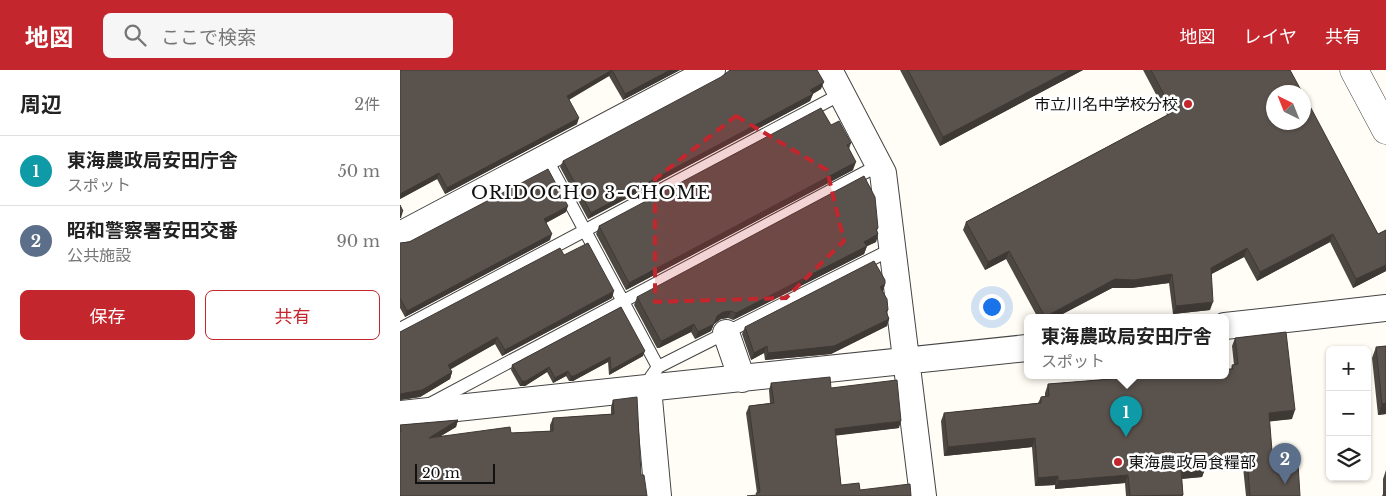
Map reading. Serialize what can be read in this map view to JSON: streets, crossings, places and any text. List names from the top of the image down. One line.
{"districts":["ORIDOCHO 3-CHOME"],"places":["市立川名中学校分校","東海農政局食糧部"],"scale_bar":"20 m","north":"top left","page":{"header":"地図","search":"ここで検索","nav":["地図","レイヤ","共有"],"heading":["周辺","2件"],"list":[{"mark":"1","name":"東海農政局安田庁舎","note":"スポット","value":"50 m"},{"mark":"2","name":"昭和警察署安田交番","note":"公共施設","value":"90 m"}],"buttons":["保存","共有"],"popup":["東海農政局安田庁舎","スポット"],"map_buttons":["+","−"],"pins":["1","2"],"scale":"20 m"}}
